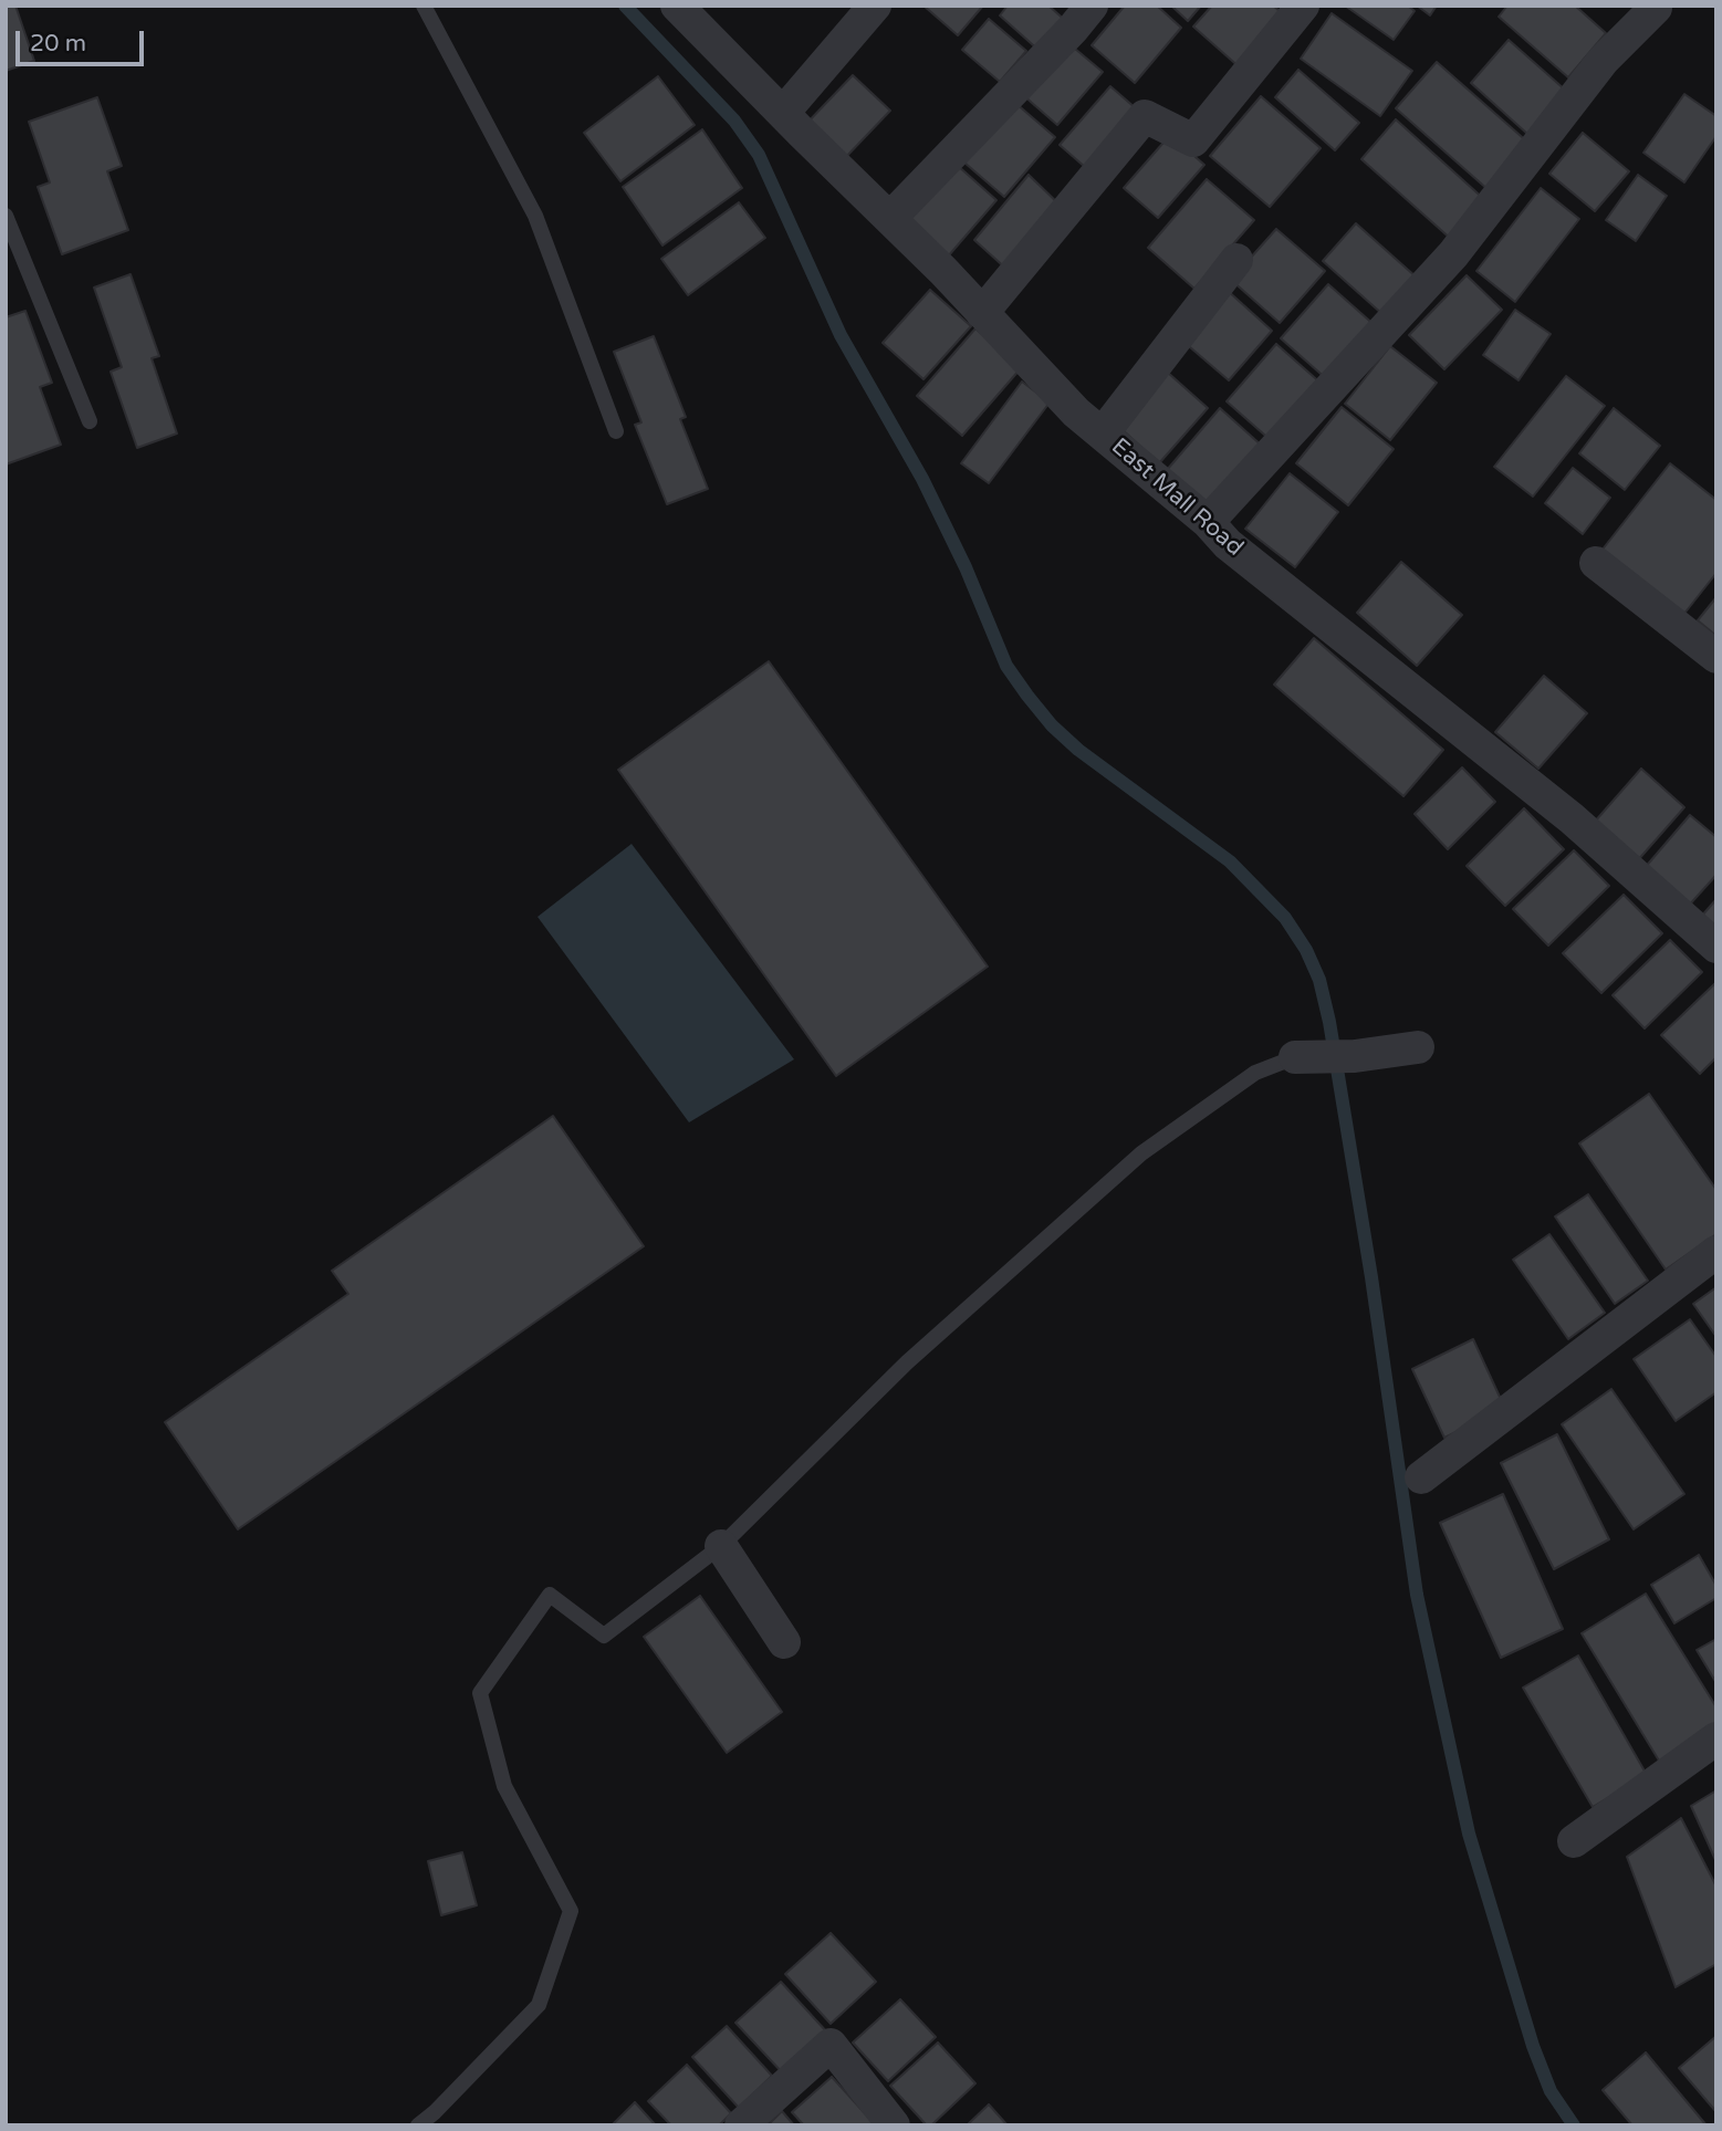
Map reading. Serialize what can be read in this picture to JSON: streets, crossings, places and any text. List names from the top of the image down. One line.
{"streets":{"street":["East Mall Road"]},"scale_bar":"20 m"}
